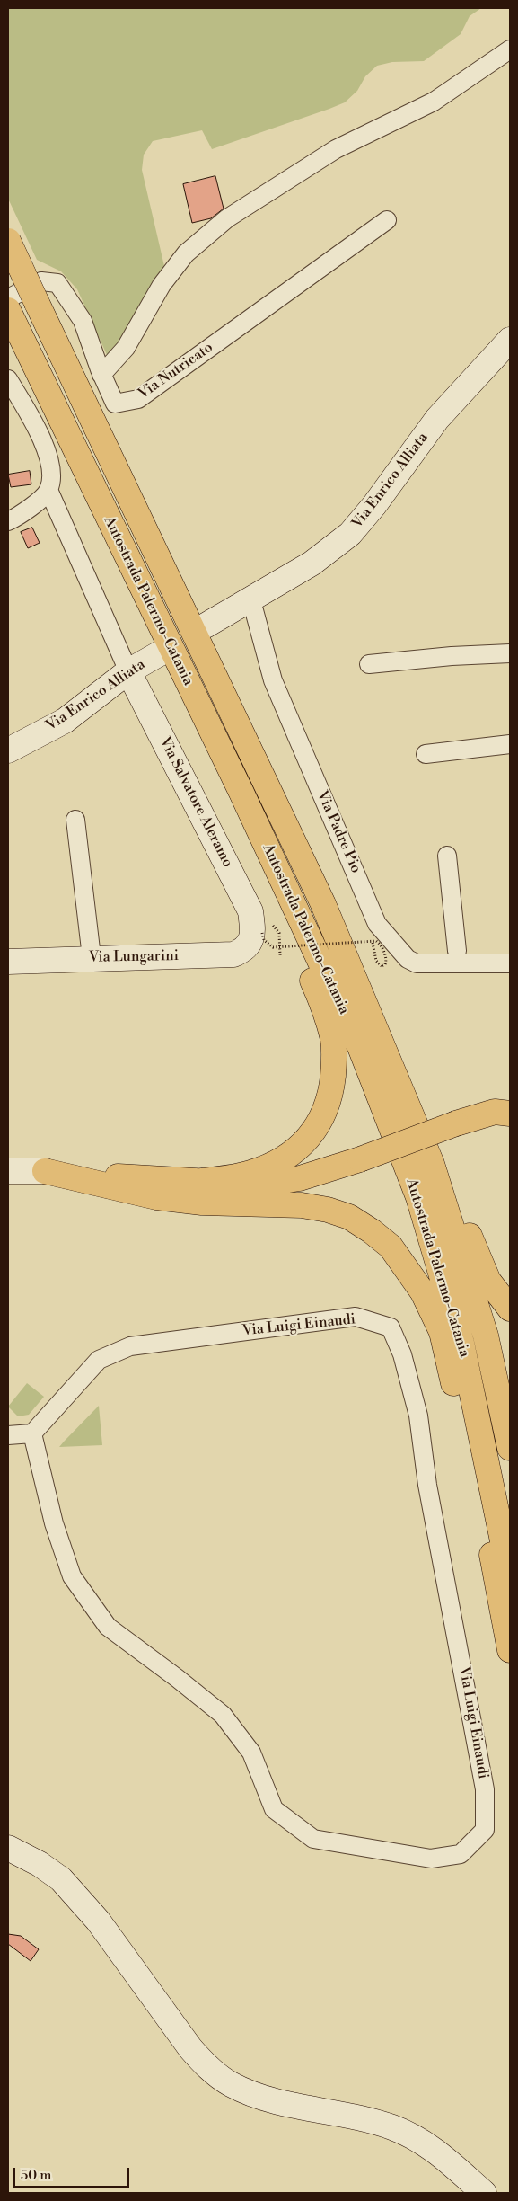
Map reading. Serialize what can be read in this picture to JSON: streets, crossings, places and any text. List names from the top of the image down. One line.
{"streets":{"highway":["Autostrada Palermo-Catania"],"street":["Via Nutricato","Via Enrico Alliata","Via Salvatore Aleramo","Via Padre Pio","Via Lungarini","Via Luigi Einaudi"]},"crossings":[["Via Nutricato","Autostrada Palermo-Catania"],["Via Enrico Alliata","Via Salvatore Aleramo"],["Via Enrico Alliata","Via Padre Pio"],["Via Salvatore Aleramo","Via Lungarini"]],"scale_bar":"50 m"}
